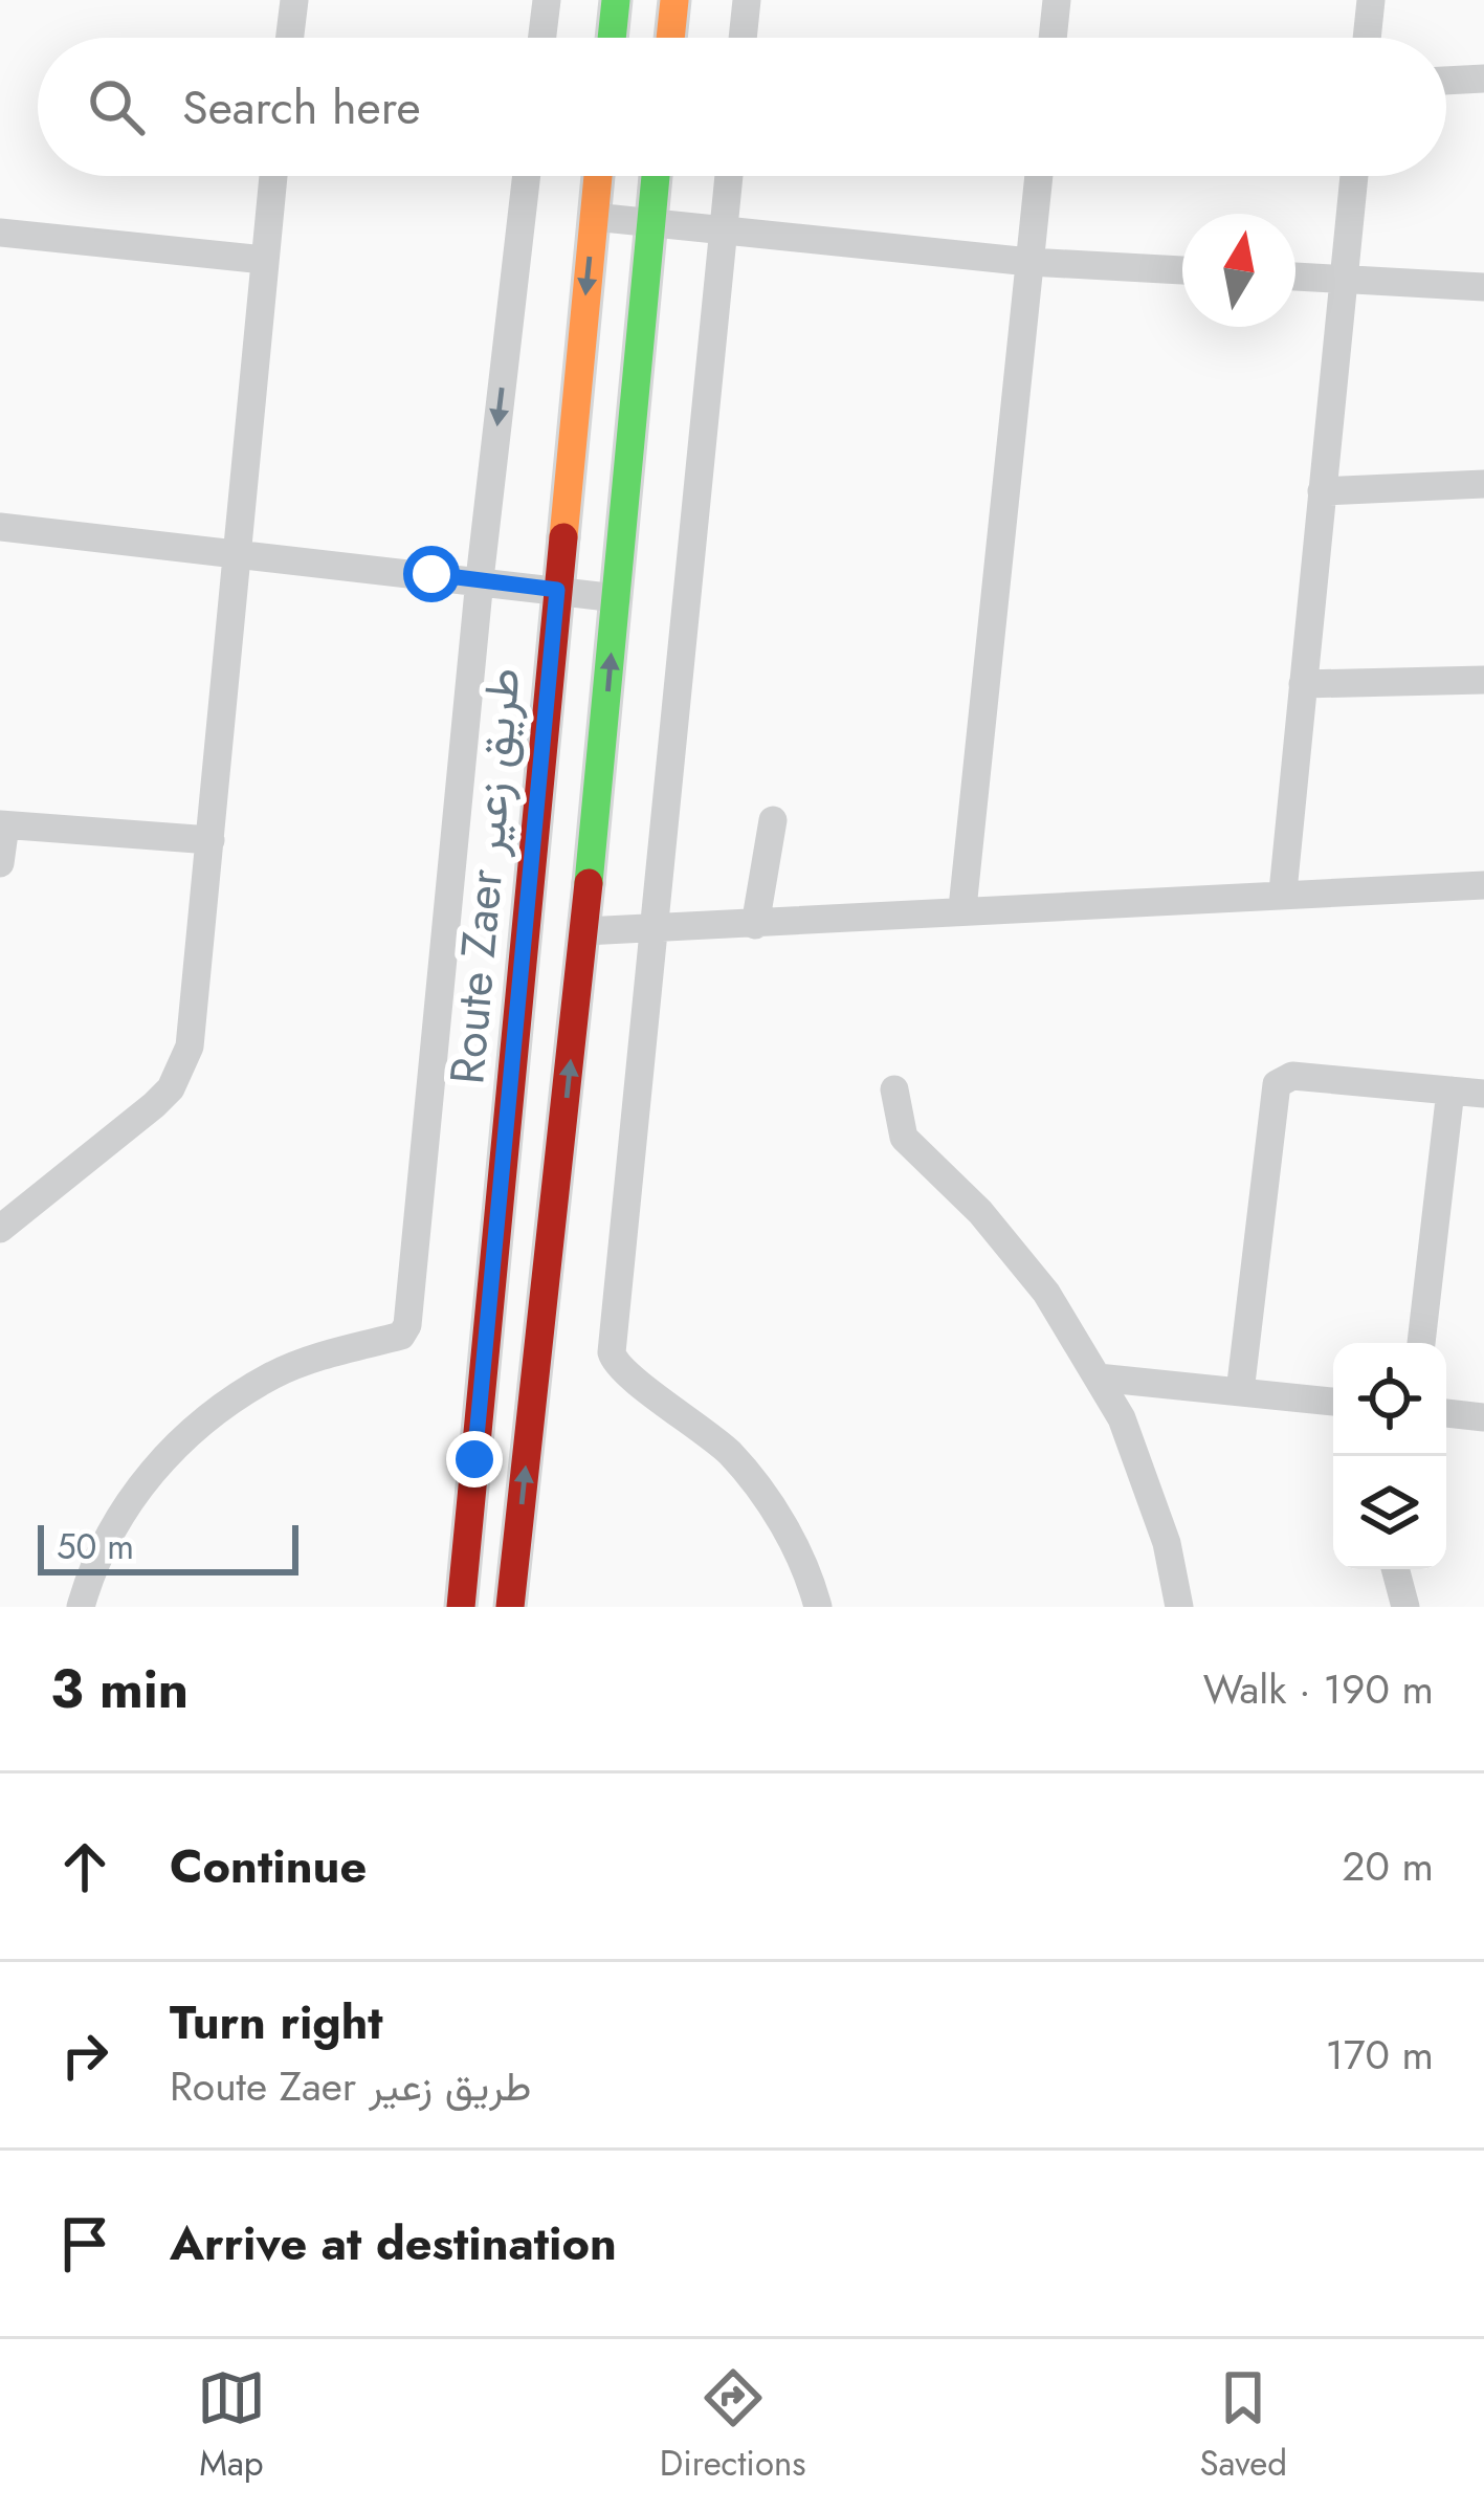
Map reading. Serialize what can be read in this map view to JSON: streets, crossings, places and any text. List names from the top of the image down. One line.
{"streets":{"main road":["Route Zaer طريق زعير"]},"scale_bar":"50 m","north":"top","page":{"search":"Search here","scale":"50 m","heading":["3 min","Walk · 190 m"],"list":[["Continue","20 m"],["Turn right","Route Zaer طريق زعير","170 m"],"Arrive at destination"],"nav":["Map","Directions","Saved"]}}
